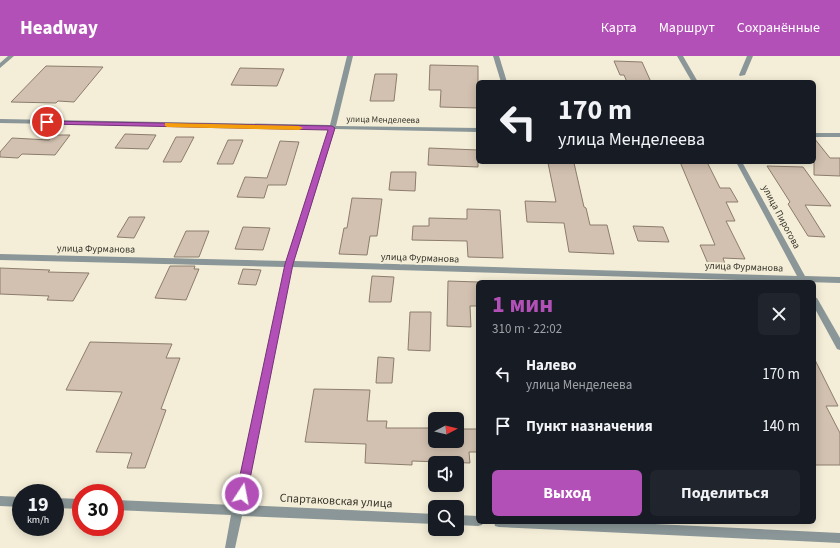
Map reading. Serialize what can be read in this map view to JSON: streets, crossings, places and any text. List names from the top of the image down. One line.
{"streets":{"street":["улица Менделеева","улица Пирогова","улица Фурманова","Спартаковская улица"]},"crossings":[["улица Пирогова","улица Фурманова"]],"north":"right","page":{"header":"Headway","nav":["Карта","Маршрут","Сохранённые"],"turn":["170 m","улица Менделеева"],"heading":["1 мин","310 m · 22:02"],"list":[{"name":"Налево","note":"улица Менделеева","value":"170 m"},{"name":"Пункт назначения","value":"140 m"}],"buttons":["Выход","Поделиться"],"speed":"19 km/h","limit":"30"}}
